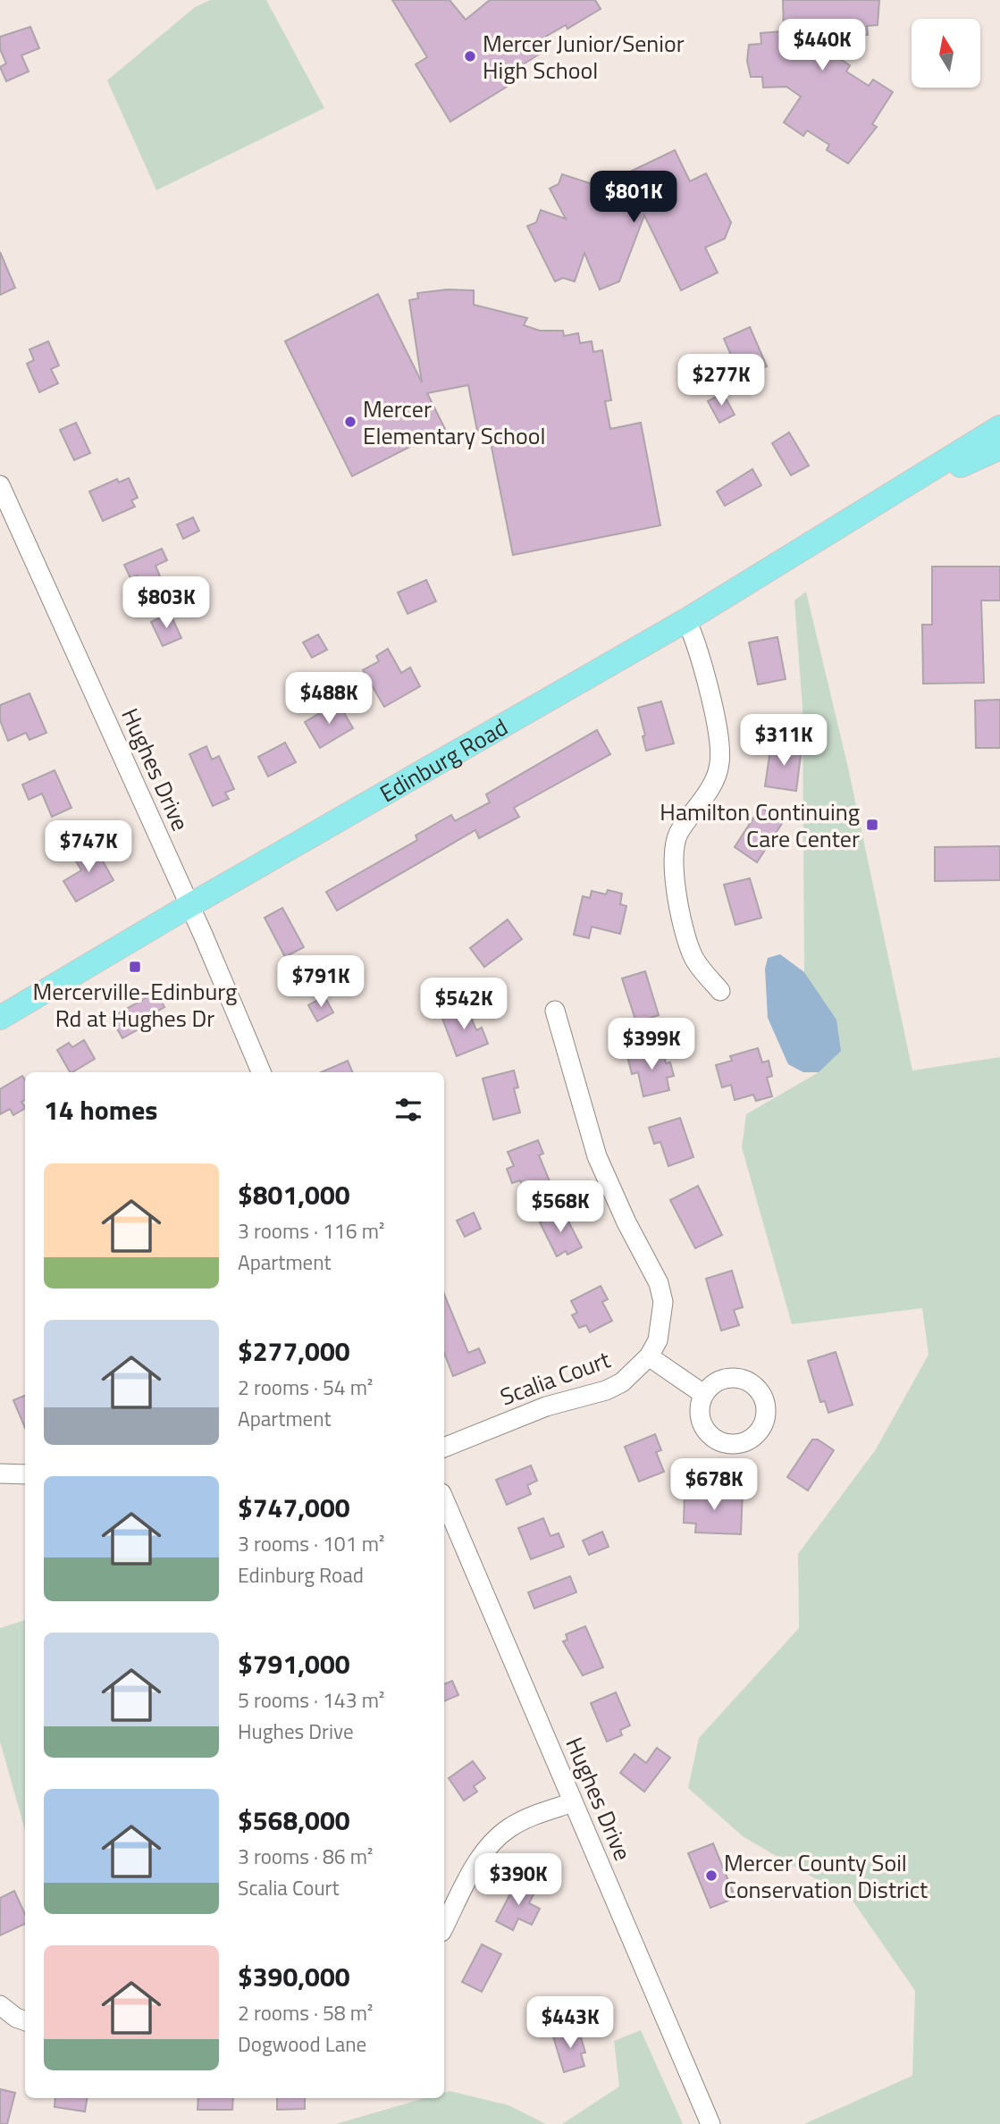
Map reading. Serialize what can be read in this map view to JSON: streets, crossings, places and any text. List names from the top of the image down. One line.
{"streets":{"main road":["Edinburg Road"],"street":["Hughes Drive","Scalia Court"]},"crossings":[["Edinburg Road","Hughes Drive"]],"places":{"other":["Mercer Junior/Senior High School","Mercer Elementary School","Mercer County Soil Conservation District"],"transit":["Hamilton Continuing Care Center","Mercerville-Edinburg Rd at Hughes Dr"]},"north":"top","page":{"price":["$440K","$801K","$277K","$803K","$488K","$311K","$747K","$791K","$542K","$399K","$568K","$678K","$390K","$443K"],"heading":"14 homes","list":[{"name":"$801,000","note":"3 rooms · 116 m² · Apartment"},{"name":"$277,000","note":"2 rooms · 54 m² · Apartment"},{"name":"$747,000","note":"3 rooms · 101 m² · Edinburg Road"},{"name":"$791,000","note":"5 rooms · 143 m² · Hughes Drive"},{"name":"$568,000","note":"3 rooms · 86 m² · Scalia Court"},{"name":"$390,000","note":"2 rooms · 58 m² · Dogwood Lane"}]}}
